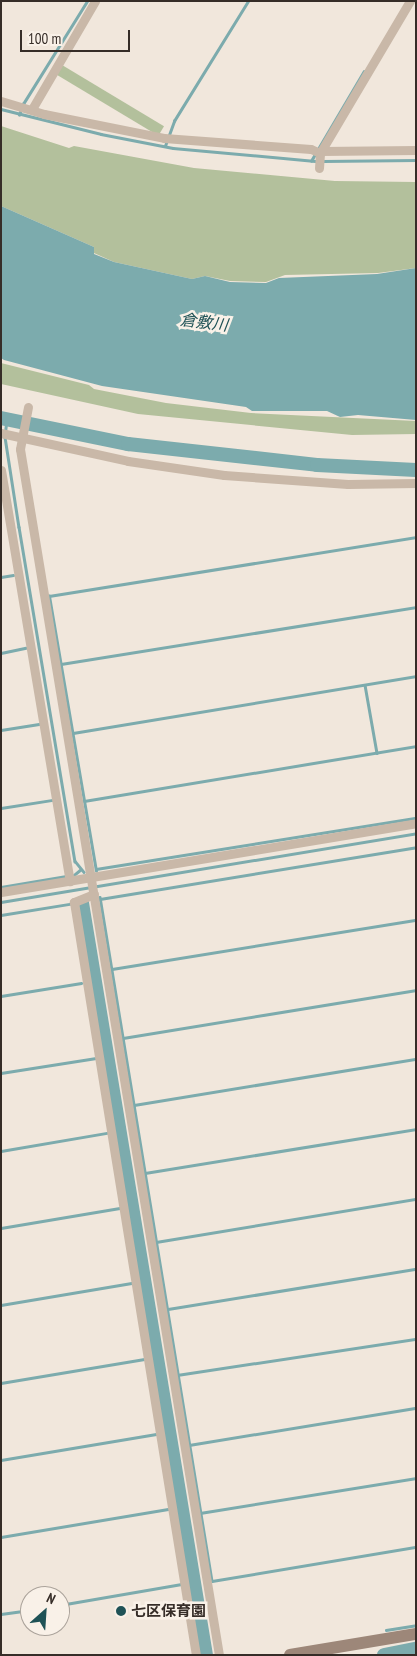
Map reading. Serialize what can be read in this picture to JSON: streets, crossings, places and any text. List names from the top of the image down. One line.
{"water":["倉敷川"],"places":["七区保育園"],"scale_bar":"100 m","north":"top right"}
